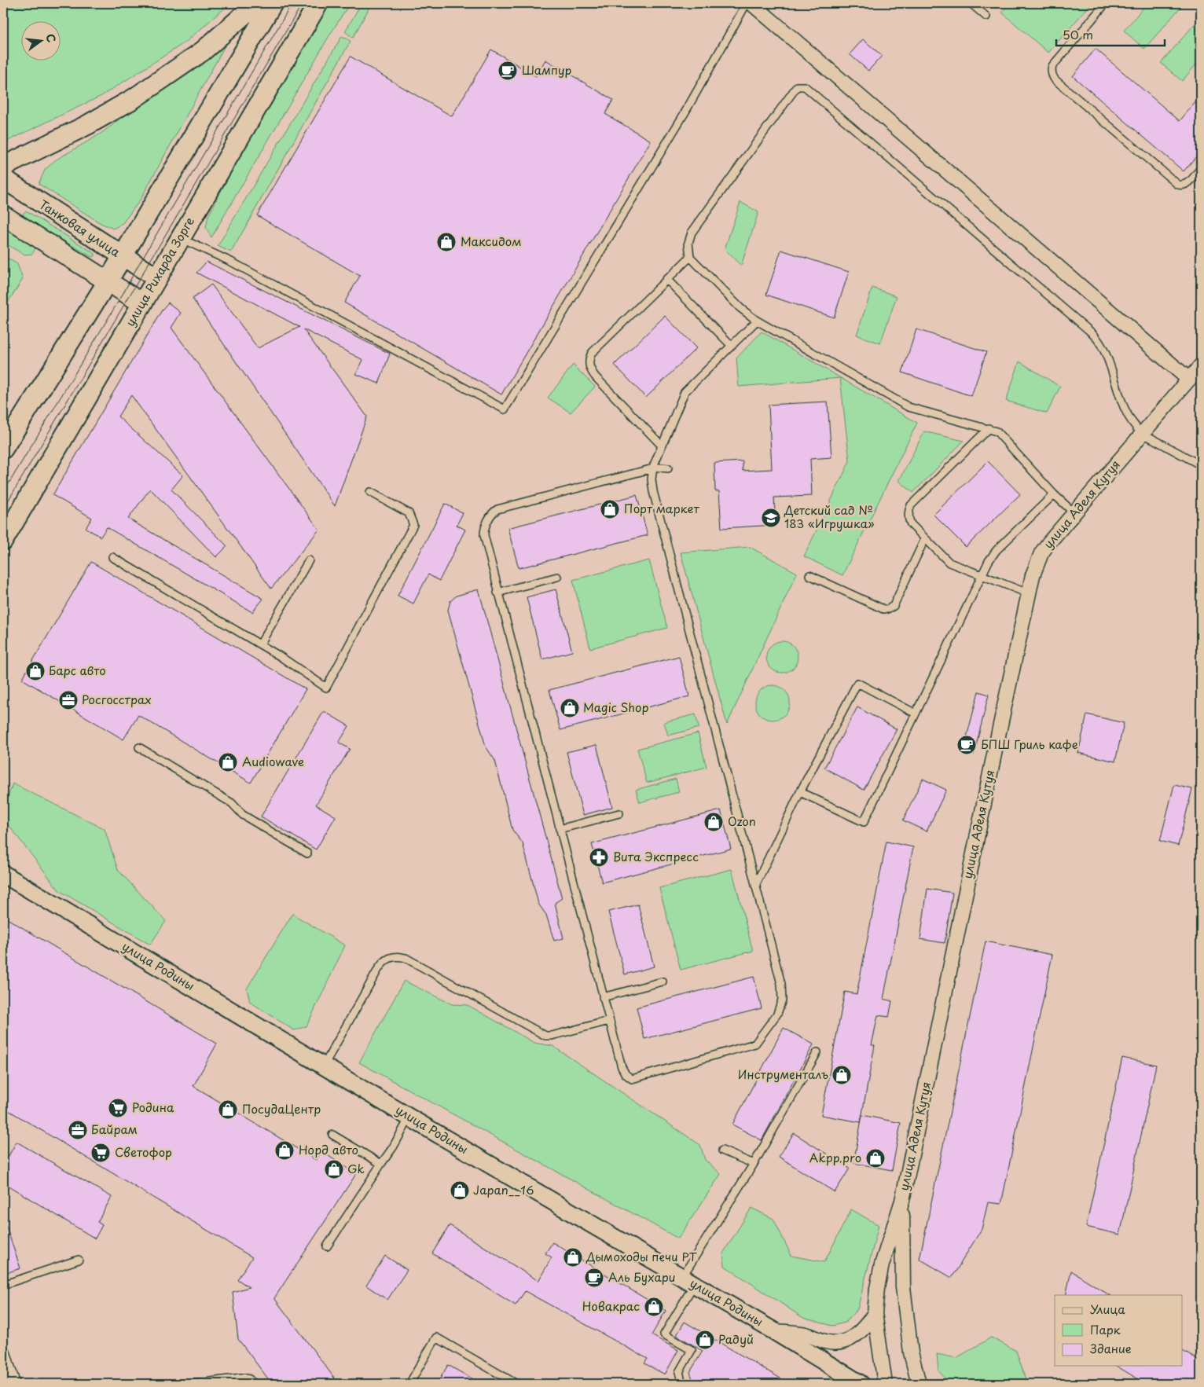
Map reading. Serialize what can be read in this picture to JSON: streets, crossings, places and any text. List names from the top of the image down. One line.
{"streets":{"main road":["Танковая улица","улица Рихарда Зорге"],"street":["улица Аделя Кутуя","улица Родины"]},"crossings":[["Танковая улица","улица Рихарда Зорге"]],"places":{"cafe":["Шампур","БПШ Гриль кафе","Аль Бухари"],"shop":["Максидом","Порт маркет","Барс авто","Magic Shop","Audiowave","Ozon","Инструменталъ","ПосудаЦентр","Норд авто","Akpp.pro","Gk","Japan__16","Дымоходы печи РТ","Новакрас","Радуй"],"school or university":["Детский сад № 183 «Игрушка»"],"office":["Росгосстрах","Байрам"],"pharmacy":["Вита Экспресс"],"supermarket":["Родина","Светофор"]},"legend":["Улица","Парк","Здание"],"scale_bar":"50 m","north":"right"}
